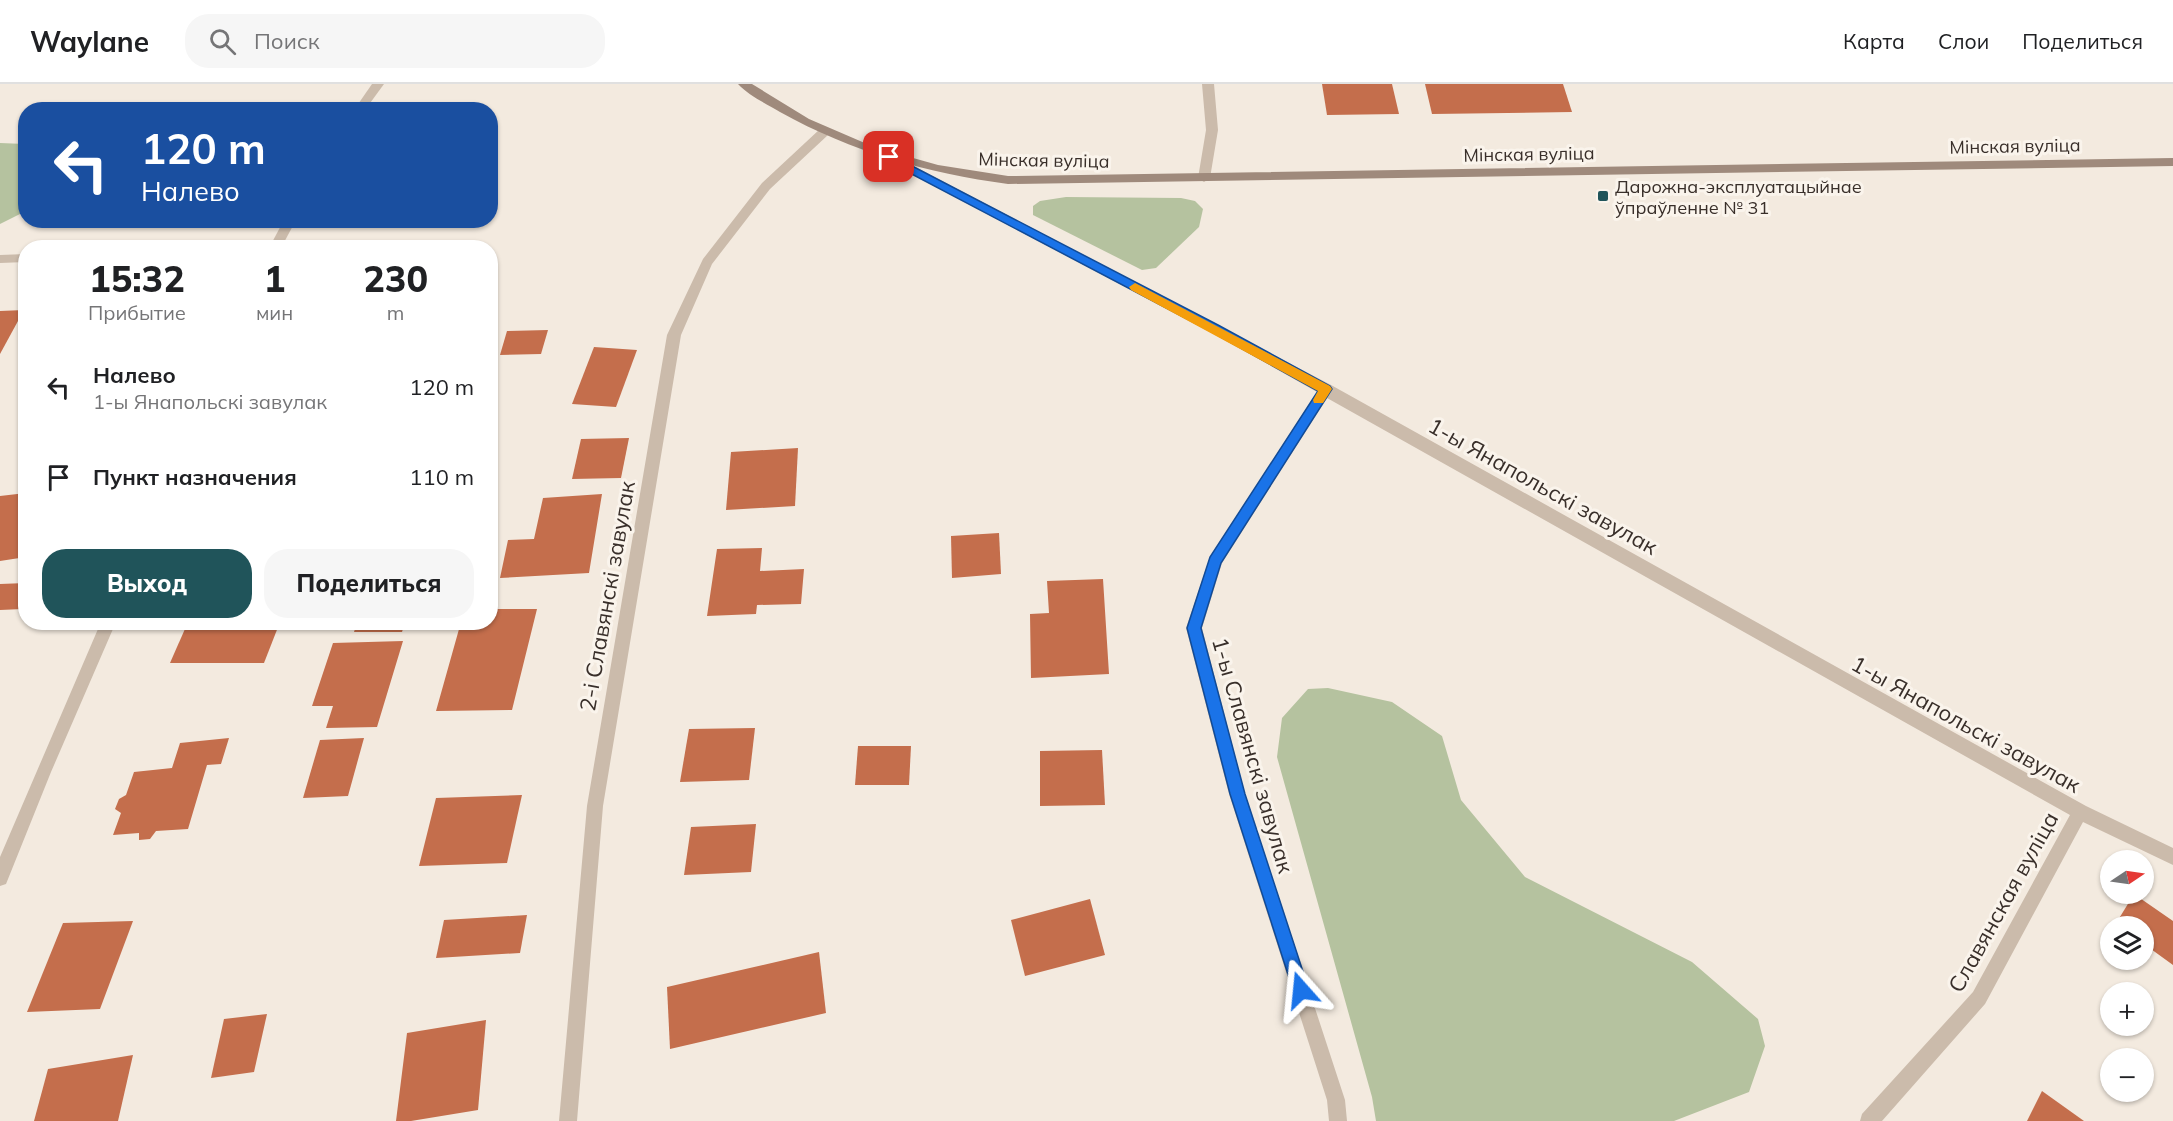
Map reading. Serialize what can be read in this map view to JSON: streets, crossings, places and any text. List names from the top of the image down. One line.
{"streets":{"main road":["Мінская вуліца"],"street":["1-ы Янапольскі завулак","2-і Славянскі завулак","1-ы Славянскі завулак","Славянская вуліца"]},"crossings":[["Мінская вуліца","1-ы Янапольскі завулак"],["Мінская вуліца","2-і Славянскі завулак"],["1-ы Янапольскі завулак","1-ы Славянскі завулак"],["1-ы Янапольскі завулак","Славянская вуліца"]],"places":{"transit":["Дарожна-эксплуатацыйнае ўпраўленне № 31"]},"north":"right","page":{"header":"Waylane","search":"Поиск","nav":["Карта","Слои","Поделиться"],"turn":["120 m","Налево"],"eta":["15:32","Прибытие","1","мин","230","m"],"list":[{"name":"Налево","note":"1-ы Янапольскі завулак","value":"120 m"},{"name":"Пункт назначения","value":"110 m"}],"buttons":["Выход","Поделиться"],"map_buttons":["+","−"]}}
